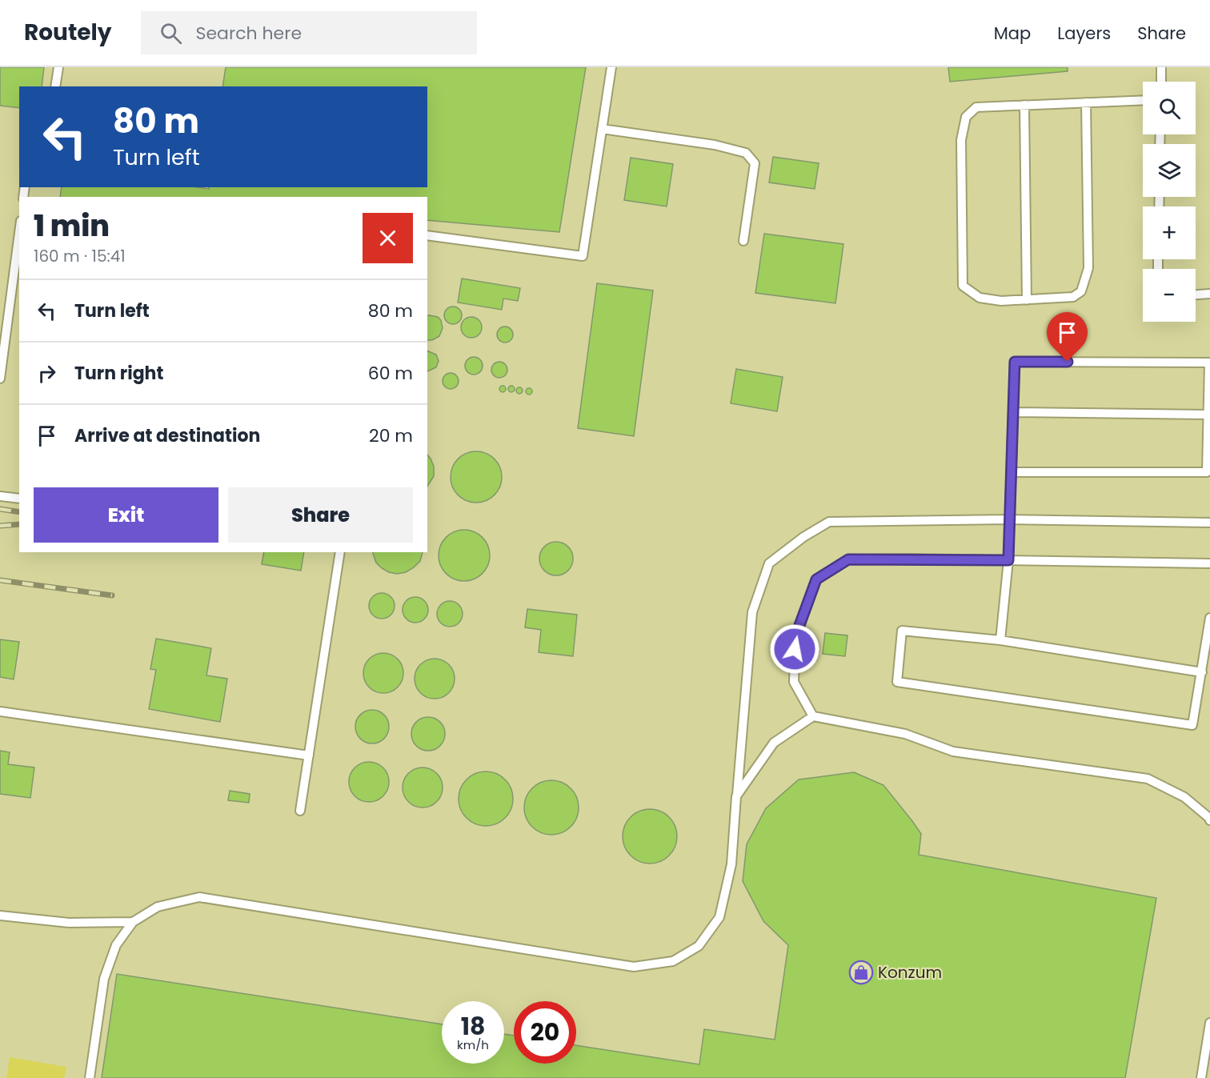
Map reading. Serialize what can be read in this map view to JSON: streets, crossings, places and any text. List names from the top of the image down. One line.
{"places":{"shop":["Konzum"]},"page":{"header":"Routely","search":"Search here","nav":["Map","Layers","Share"],"map_buttons":["+","−"],"turn":["80 m","Turn left"],"heading":["1 min","160 m · 15:41"],"list":[{"name":"Turn left","value":"80 m"},{"name":"Turn right","value":"60 m"},{"name":"Arrive at destination","value":"20 m"}],"buttons":["Exit","Share"],"speed":"18 km/h","limit":"20"}}
